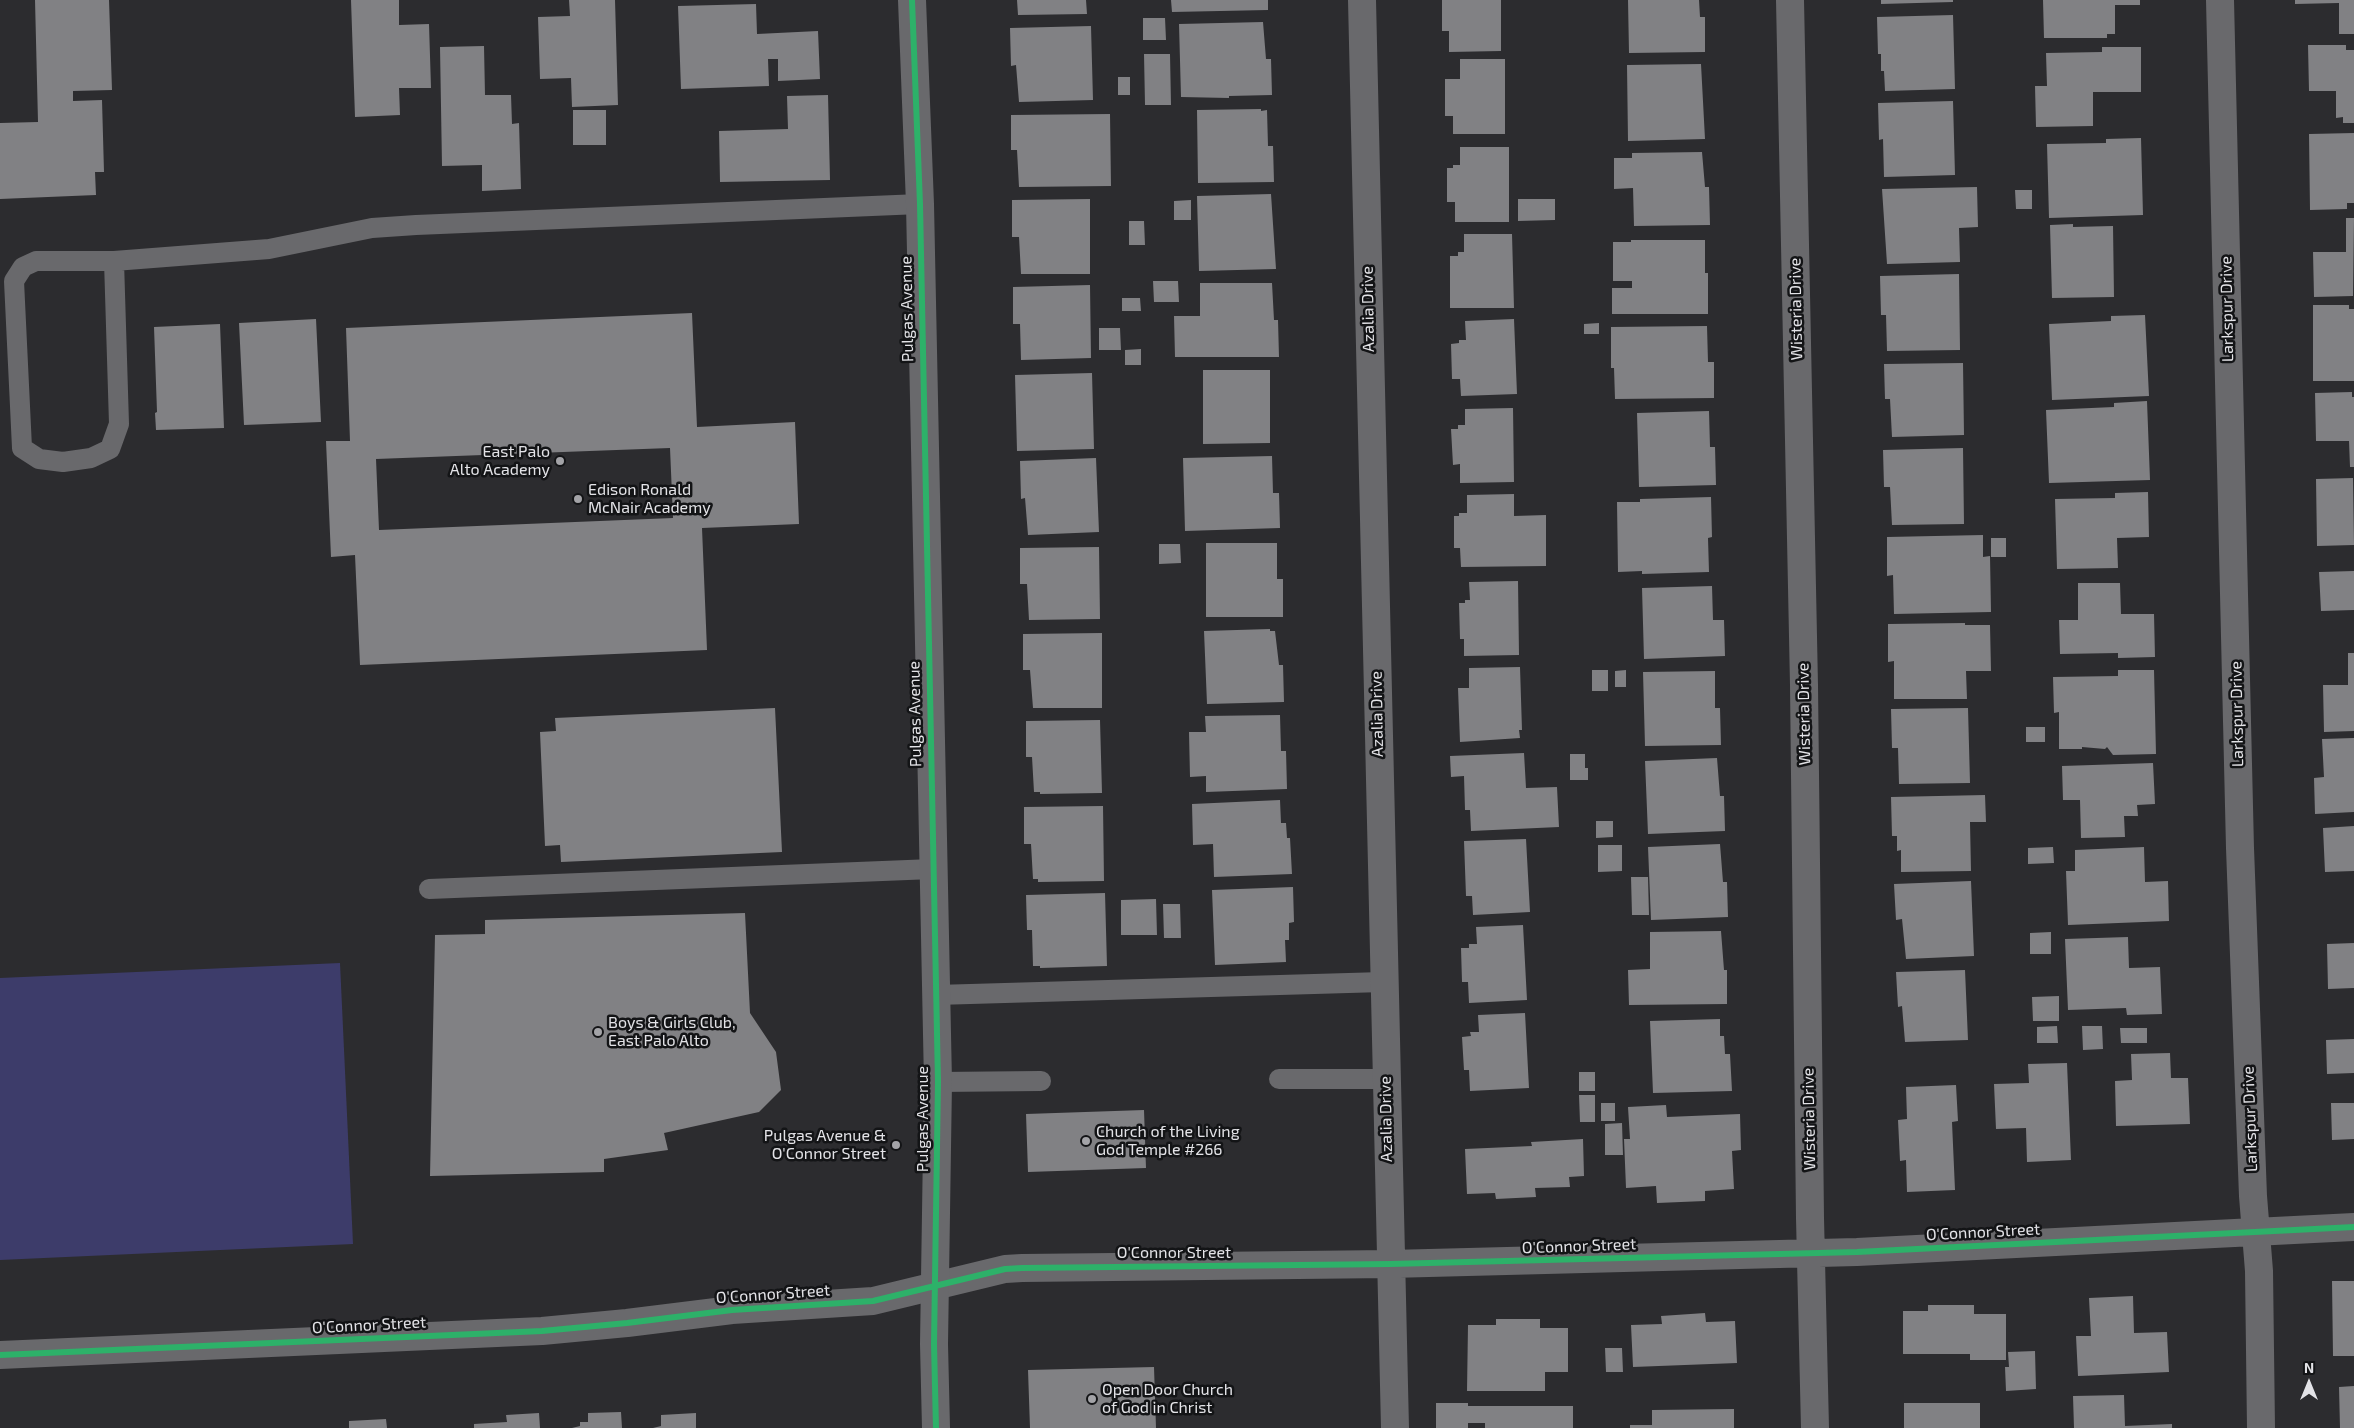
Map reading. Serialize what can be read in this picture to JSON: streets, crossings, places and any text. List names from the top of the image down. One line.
{"streets":{"street":["Pulgas Avenue","Azalia Drive","Wisteria Drive","Larkspur Drive","O'Connor Street"]},"crossings":[["Pulgas Avenue","O'Connor Street"],["Azalia Drive","O'Connor Street"],["Wisteria Drive","O'Connor Street"],["Larkspur Drive","O'Connor Street"]],"places":["East Palo Alto Academy","Edison Ronald McNair Academy","Boys & Girls Club, East Palo Alto","Church of the Living God Temple #266","Pulgas Avenue & O'Connor Street","Open Door Church of God in Christ"],"north":"top"}
